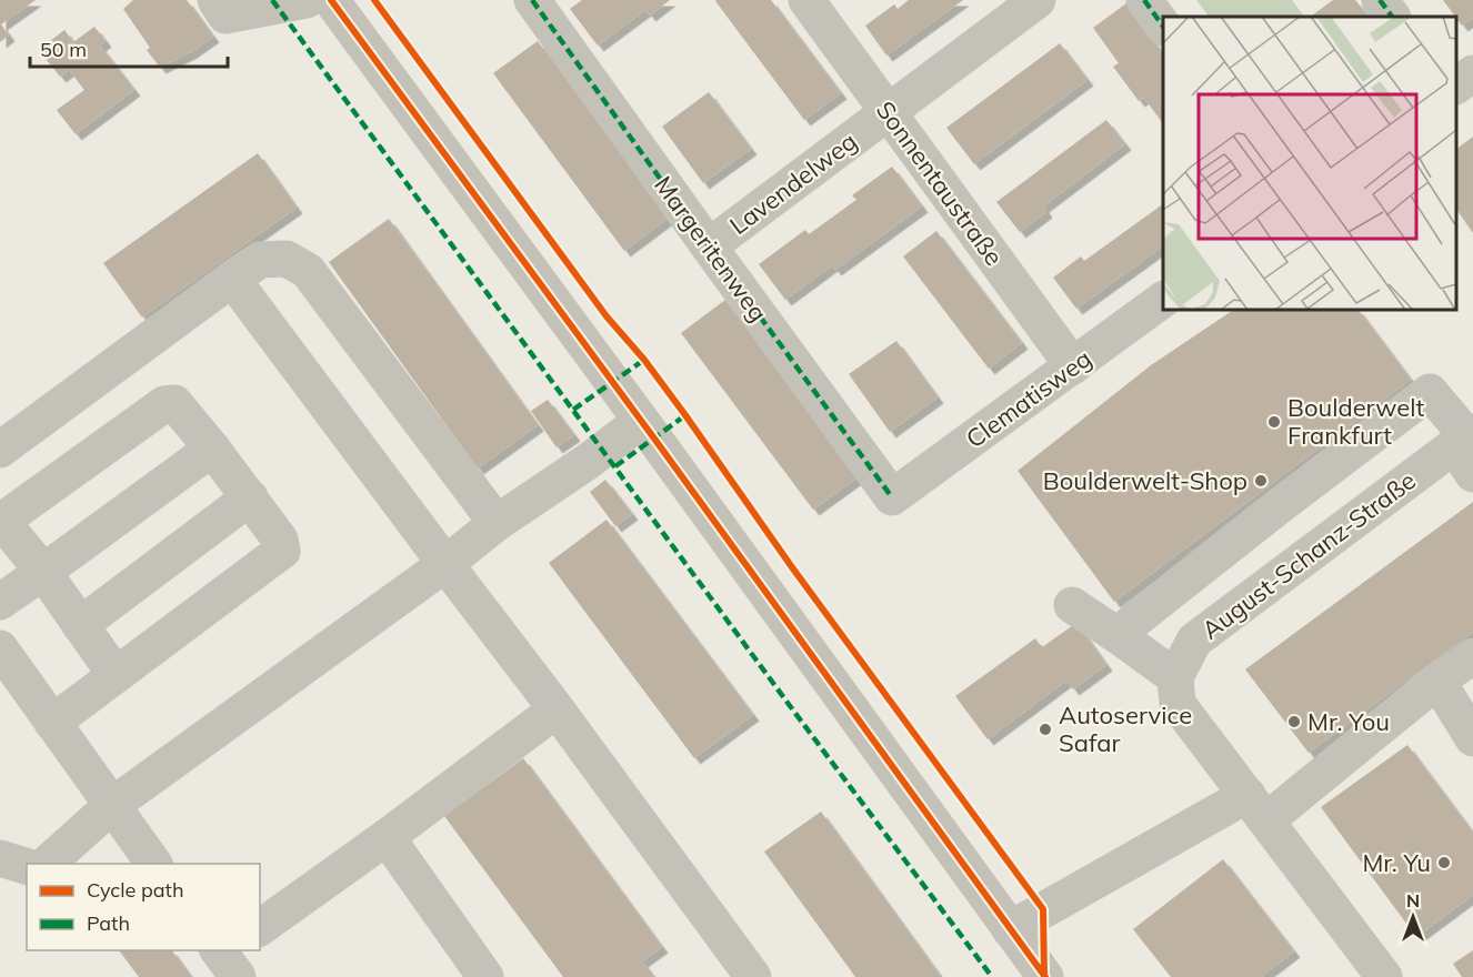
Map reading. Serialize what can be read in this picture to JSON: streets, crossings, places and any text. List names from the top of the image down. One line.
{"streets":{"street":["Lavendelweg","Sonnentaustraße","Margeritenweg","Clematisweg","August-Schanz-Straße"]},"crossings":[["Lavendelweg","Sonnentaustraße"],["Lavendelweg","Margeritenweg"],["Sonnentaustraße","Clematisweg"],["Margeritenweg","Clematisweg"]],"places":["Boulderwelt Frankfurt","Boulderwelt-Shop","Mr. You","Autoservice Safar","Mr. Yu"],"legend":["Cycle path","Path"],"scale_bar":"50 m","north":"top"}
